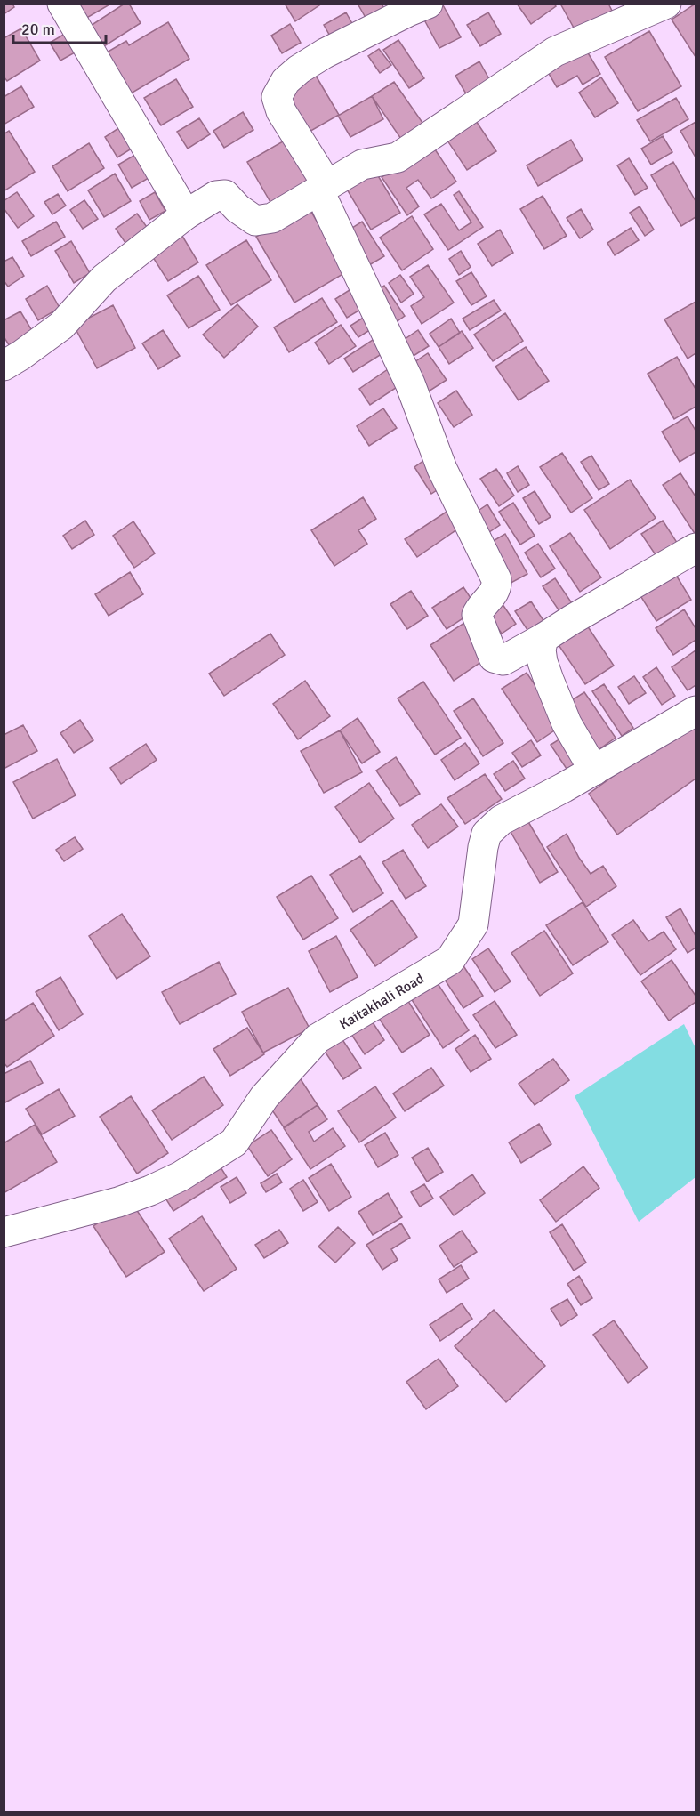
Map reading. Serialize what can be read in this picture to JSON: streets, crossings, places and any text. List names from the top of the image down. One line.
{"streets":{"street":["Kaitakhali Road"]},"scale_bar":"20 m"}
